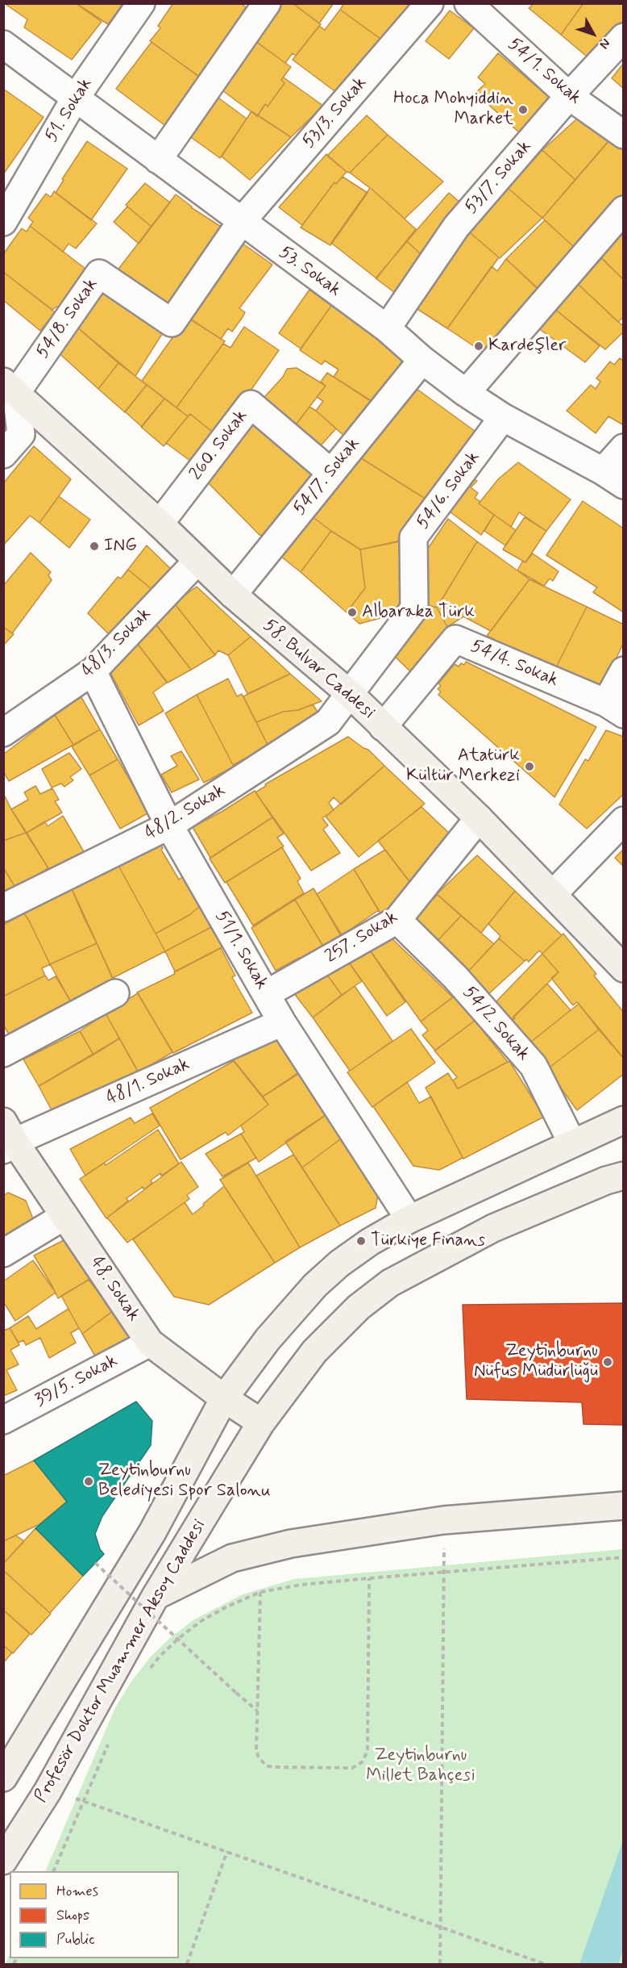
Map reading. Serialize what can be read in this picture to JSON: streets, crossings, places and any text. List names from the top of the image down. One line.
{"streets":{"main road":["58. Bulvar Caddesi","48. Sokak","Profesör Doktor Muammer Aksoy Caddesi"],"street":["54/1. Sokak","51. Sokak","53/3. Sokak","53/7. Sokak","53. Sokak","54/8. Sokak","260. Sokak","54/7. Sokak","54/6. Sokak","48/3. Sokak","54/4. Sokak","48/2. Sokak","257. Sokak","51/1. Sokak","54/2. Sokak","48/1. Sokak","39/5. Sokak"]},"crossings":[["54/1. Sokak","53/7. Sokak"],["51. Sokak","53. Sokak"],["53/3. Sokak","53. Sokak"],["53/3. Sokak","54/8. Sokak"],["53/7. Sokak","53. Sokak"],["53. Sokak","54/8. Sokak"],["53. Sokak","54/7. Sokak"],["53. Sokak","54/6. Sokak"],["54/8. Sokak","58. Bulvar Caddesi"],["260. Sokak","54/7. Sokak"],["260. Sokak","58. Bulvar Caddesi"],["54/7. Sokak","58. Bulvar Caddesi"],["54/6. Sokak","58. Bulvar Caddesi"],["54/6. Sokak","48/2. Sokak"],["48/3. Sokak","58. Bulvar Caddesi"],["48/3. Sokak","51/1. Sokak"],["54/4. Sokak","58. Bulvar Caddesi"],["58. Bulvar Caddesi","48/2. Sokak"],["58. Bulvar Caddesi","257. Sokak"],["48/2. Sokak","51/1. Sokak"],["257. Sokak","51/1. Sokak"],["257. Sokak","54/2. Sokak"],["51/1. Sokak","48/1. Sokak"],["51/1. Sokak","Profesör Doktor Muammer Aksoy Caddesi"],["54/2. Sokak","Profesör Doktor Muammer Aksoy Caddesi"],["48/1. Sokak","48. Sokak"],["48. Sokak","39/5. Sokak"],["48. Sokak","Profesör Doktor Muammer Aksoy Caddesi"]],"parks":["Zeytinburnu Millet Bahçesi"],"places":["Hoca Mohyiddin Market","Kardeşler","ING","Albaraka Türk","Atatürk Kültür Merkezi","Türkiye Finans","Zeytinburnu Nüfus Müdürlüğü","Zeytinburnu Belediyesi Spor Salonu"],"legend":["Homes","Shops","Public"],"north":"bottom right"}
